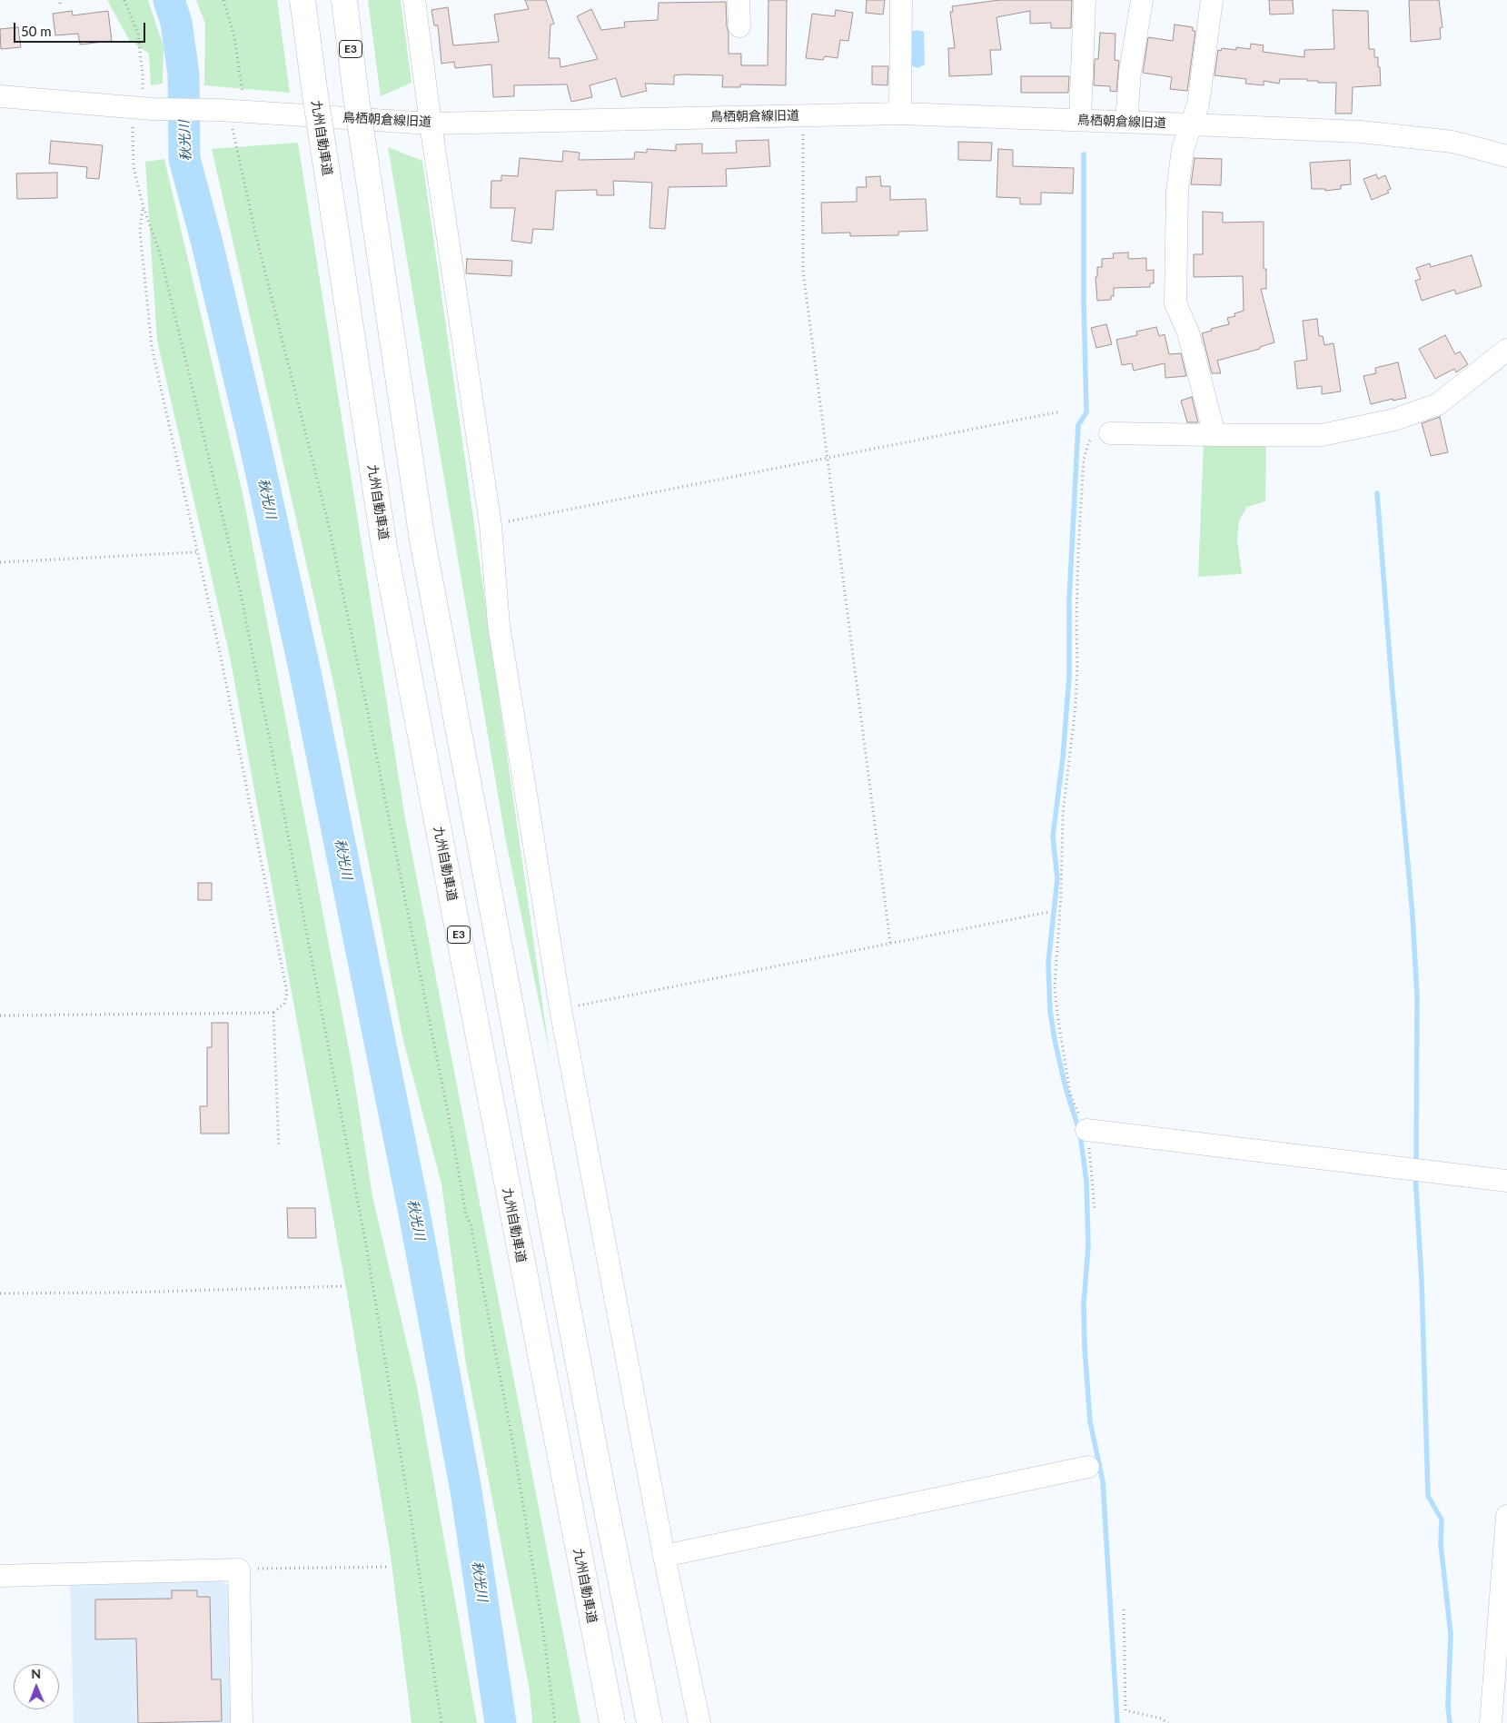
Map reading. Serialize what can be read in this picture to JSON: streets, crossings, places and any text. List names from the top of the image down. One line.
{"streets":{"highway":["E3","九州自動車道"],"street":["鳥栖朝倉線旧道"]},"water":["秋光川"],"scale_bar":"50 m","north":"top"}
